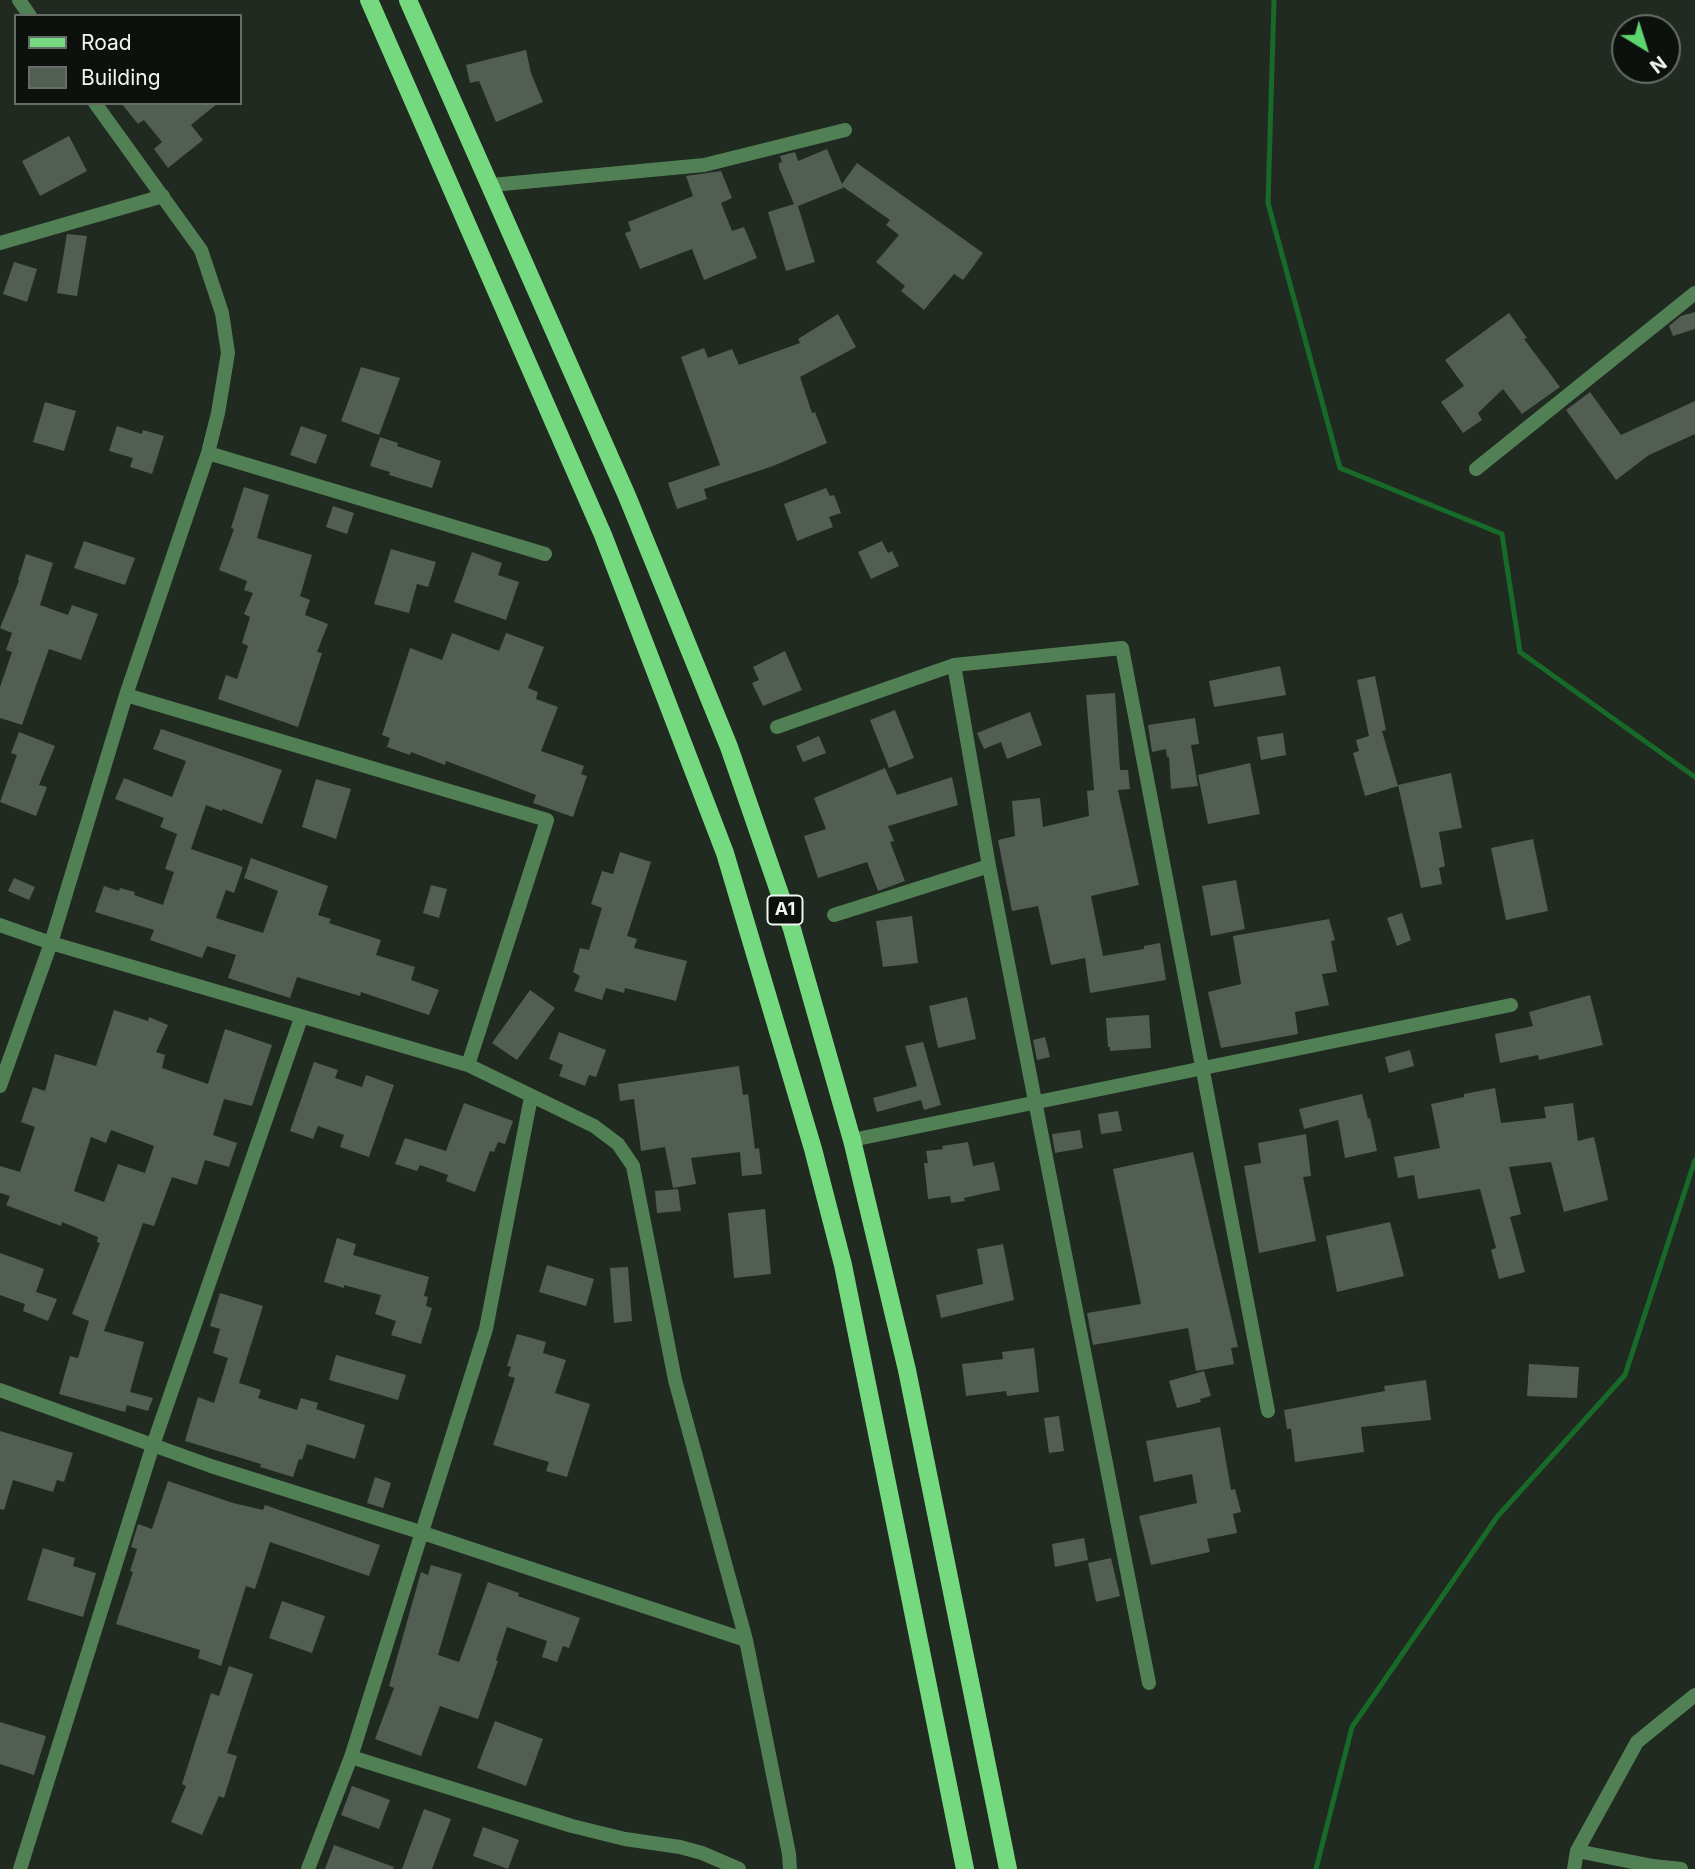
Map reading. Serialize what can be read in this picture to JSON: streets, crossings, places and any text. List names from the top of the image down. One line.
{"streets":{"main road":["A1"]},"legend":["Road","Building"],"north":"bottom right"}
